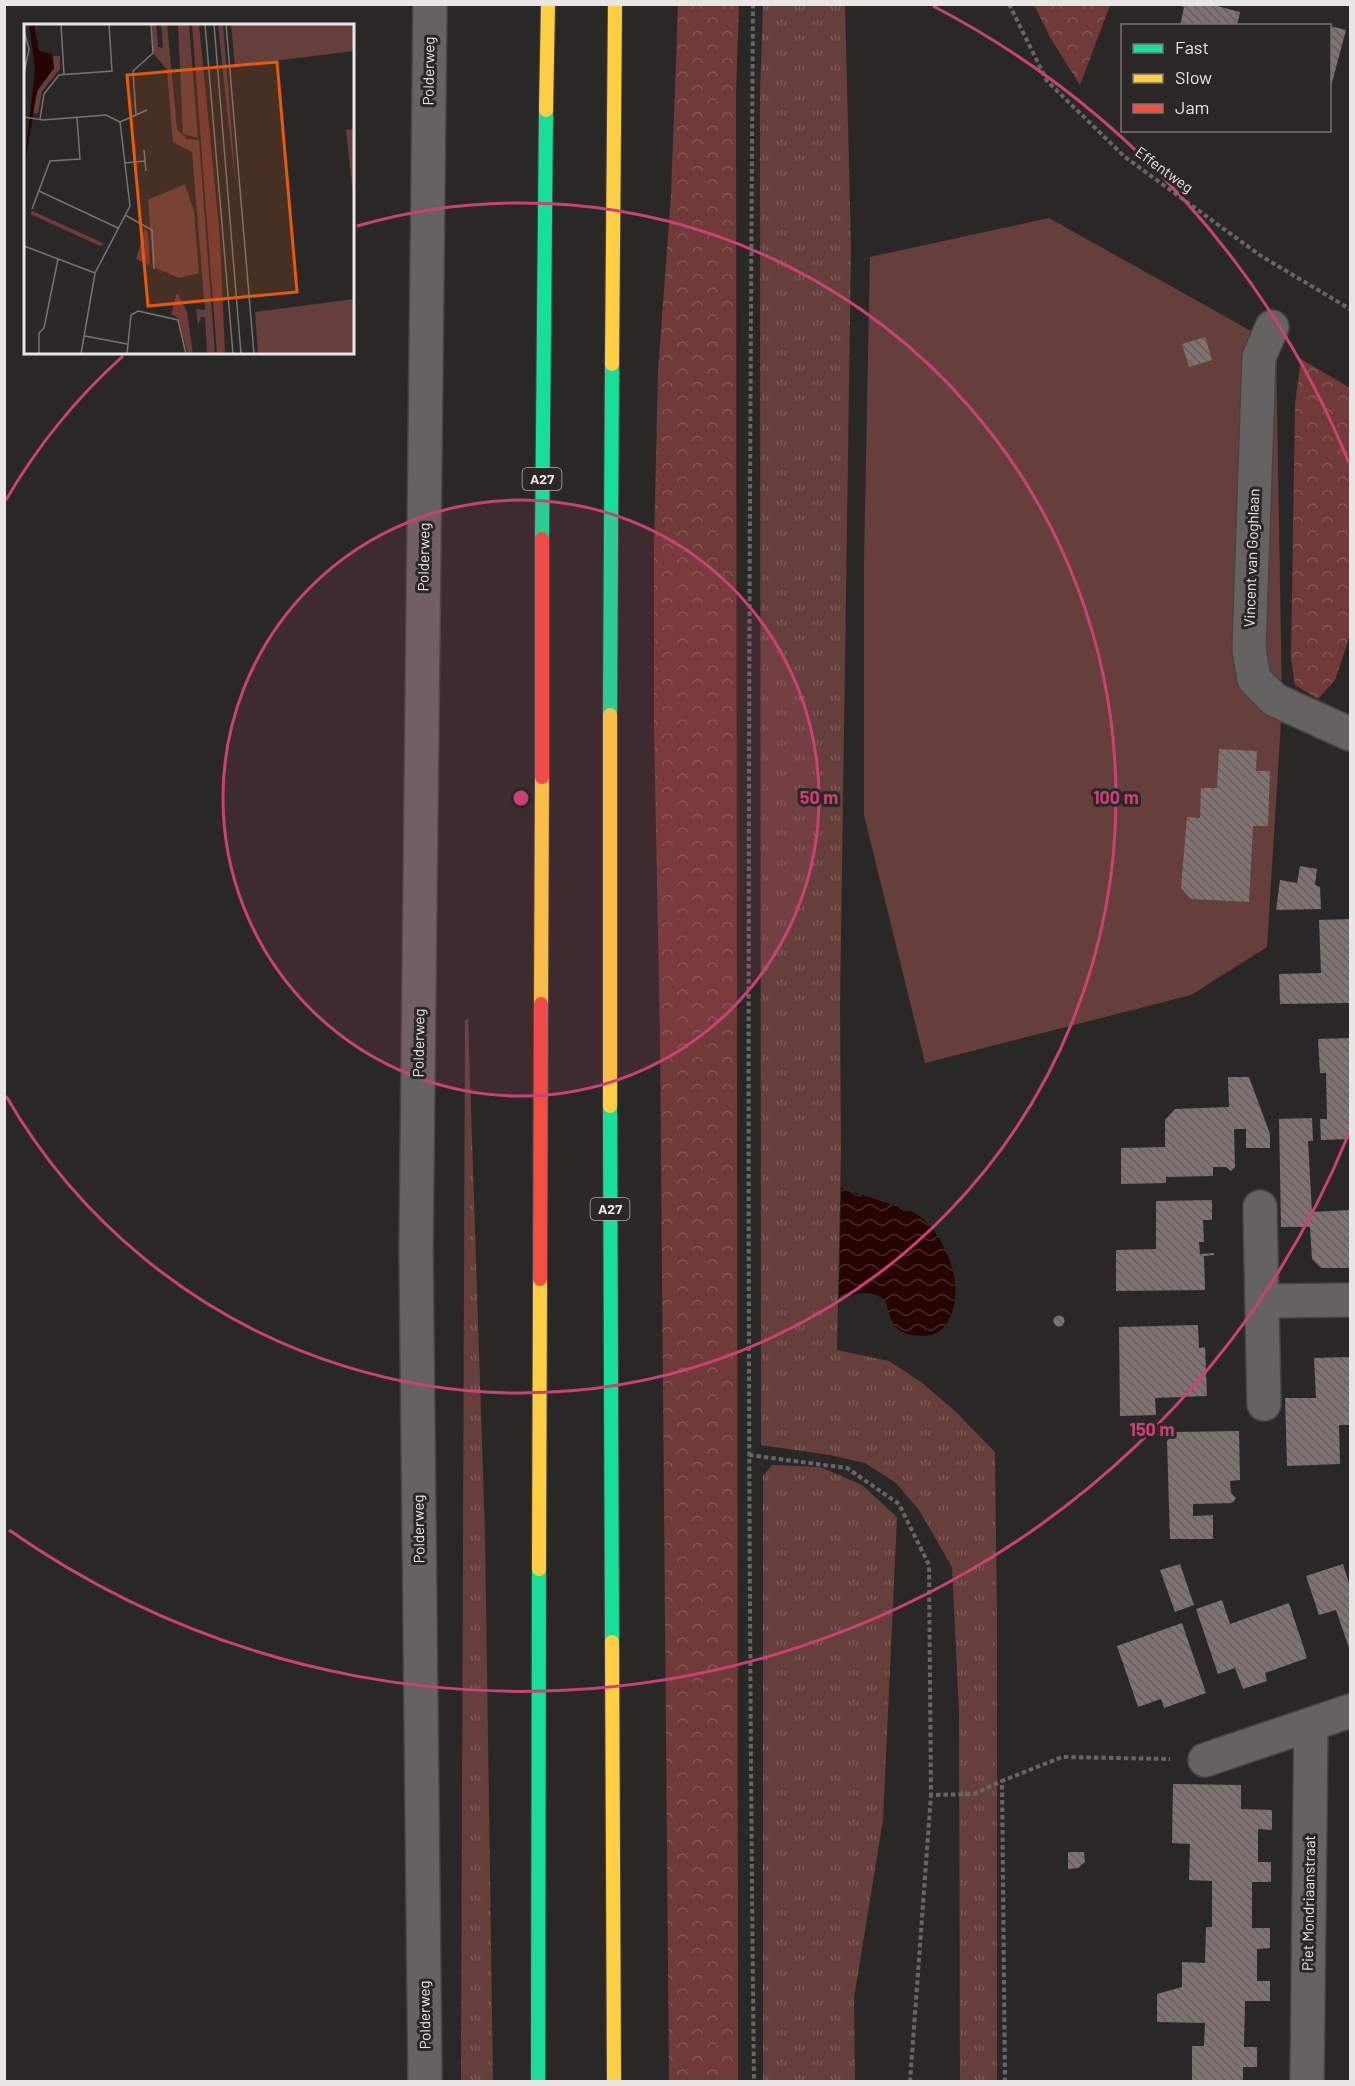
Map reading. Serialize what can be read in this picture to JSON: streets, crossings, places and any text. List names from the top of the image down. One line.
{"streets":{"highway":["A27"],"street":["Polderweg","Vincent van Goghlaan","Piet Mondriaanstraat"],"path":["Effentweg"]},"legend":["Fast","Slow","Jam"],"rings":["50 m","100 m","150 m"]}
